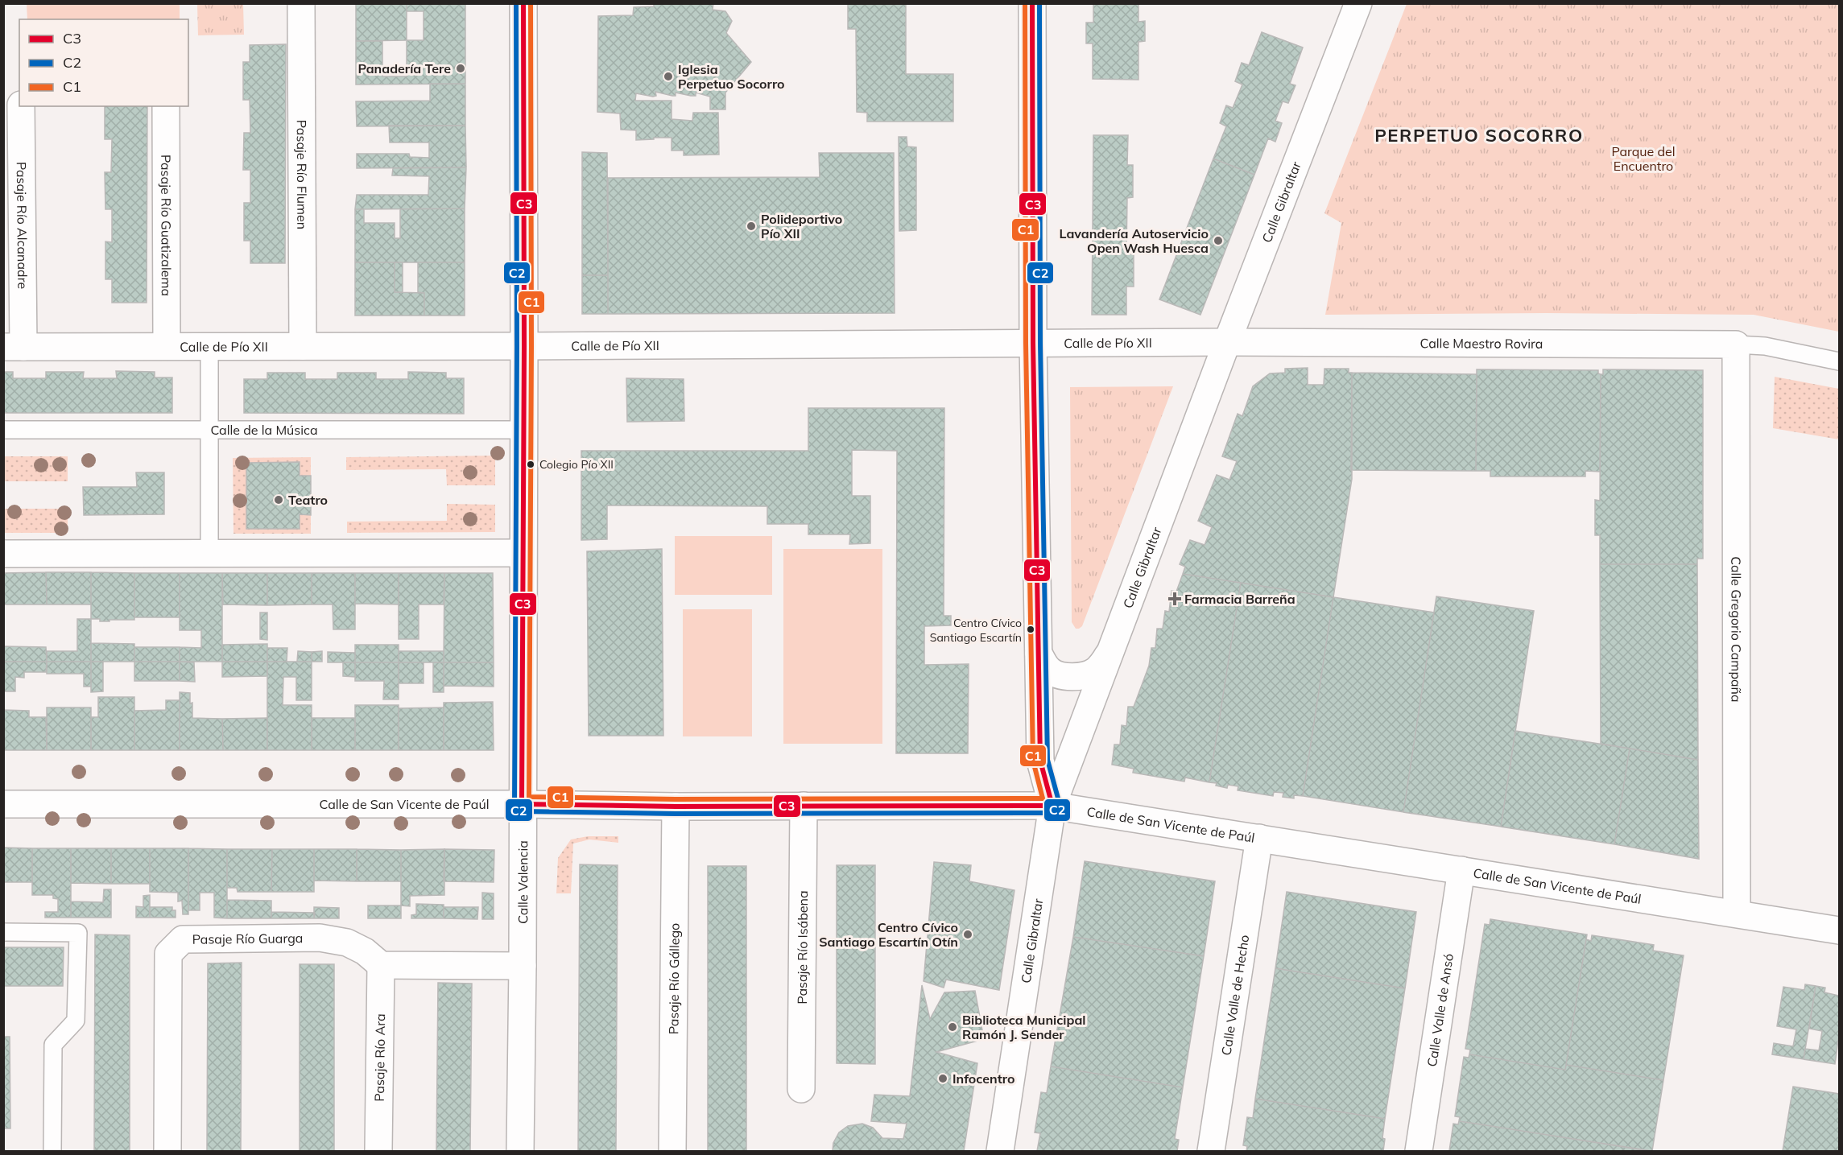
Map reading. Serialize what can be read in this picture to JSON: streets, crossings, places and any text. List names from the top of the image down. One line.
{"streets":{"street":["Pasaje Río Flumen","Calle Gibraltar","Pasaje Río Guatizalema","Pasaje Río Alcanadre","Calle de Pío XII","Calle Maestro Rovira","Calle Gregorio Campaña","Calle de San Vicente de Paúl","Calle Valencia","Pasaje Río Guarga","Pasaje Río Isábena","Pasaje Río Gállego","Calle Valle de Hecho","Calle Valle de Ansó","Pasaje Río Ara"],"lane":["Calle de la Música"]},"crossings":[["Pasaje Río Flumen","Calle de Pío XII"],["Calle Gibraltar","Calle de Pío XII"],["Calle Gibraltar","Calle Maestro Rovira"],["Calle Gibraltar","Calle de San Vicente de Paúl"],["Pasaje Río Guatizalema","Calle de Pío XII"],["Pasaje Río Alcanadre","Calle de Pío XII"],["Calle de Pío XII","Calle Maestro Rovira"],["Calle de Pío XII","Calle Valencia"],["Calle Maestro Rovira","Calle Gregorio Campaña"],["Calle de la Música","Calle Valencia"],["Calle Gregorio Campaña","Calle de San Vicente de Paúl"],["Calle de San Vicente de Paúl","Calle Valencia"],["Calle de San Vicente de Paúl","Pasaje Río Isábena"],["Calle de San Vicente de Paúl","Pasaje Río Gállego"],["Calle de San Vicente de Paúl","Calle Valle de Hecho"],["Calle de San Vicente de Paúl","Calle Valle de Ansó"],["Pasaje Río Guarga","Pasaje Río Ara"]],"districts":["PERPETUO SOCORRO"],"parks":["Parque del Encuentro"],"places":{"other":["Panadería Tere","Iglesia Perpetuo Socorro","Polideportivo Pío XII","Lavandería Autoservicio Open Wash Huesca","Colegio Pío XII","Teatro","Centro Cívico Santiago Escartín","Centro Cívico Santiago Escartín Otín","Biblioteca Municipal Ramón J. Sender","Infocentro"],"health":["Farmacia Barreña"]},"lines":["transit line C3","transit line C2","transit line C1"],"legend":["C3","C2","C1"]}
